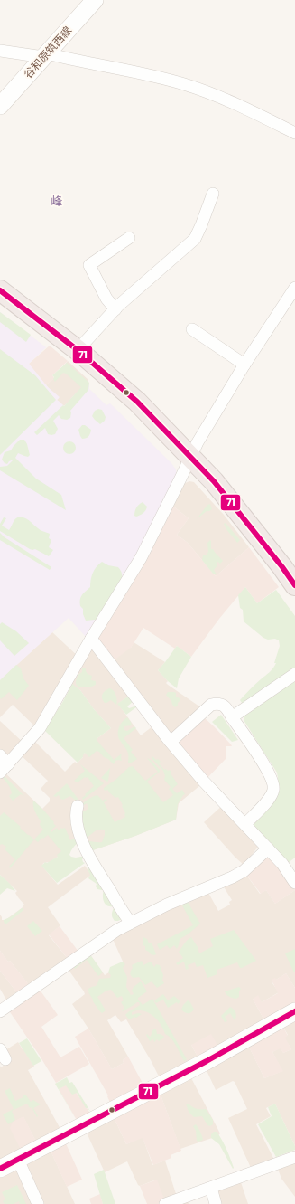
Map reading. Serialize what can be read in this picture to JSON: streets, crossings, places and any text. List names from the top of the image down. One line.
{"streets":{"main road":["谷和原筑西線"]},"districts":["峰"],"lines":["transit line 71"]}
